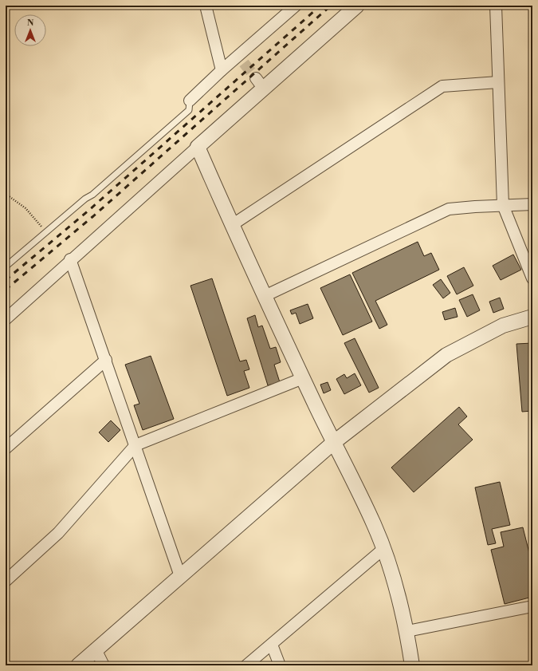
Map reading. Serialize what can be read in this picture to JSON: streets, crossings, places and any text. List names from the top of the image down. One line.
{"north":"top"}
